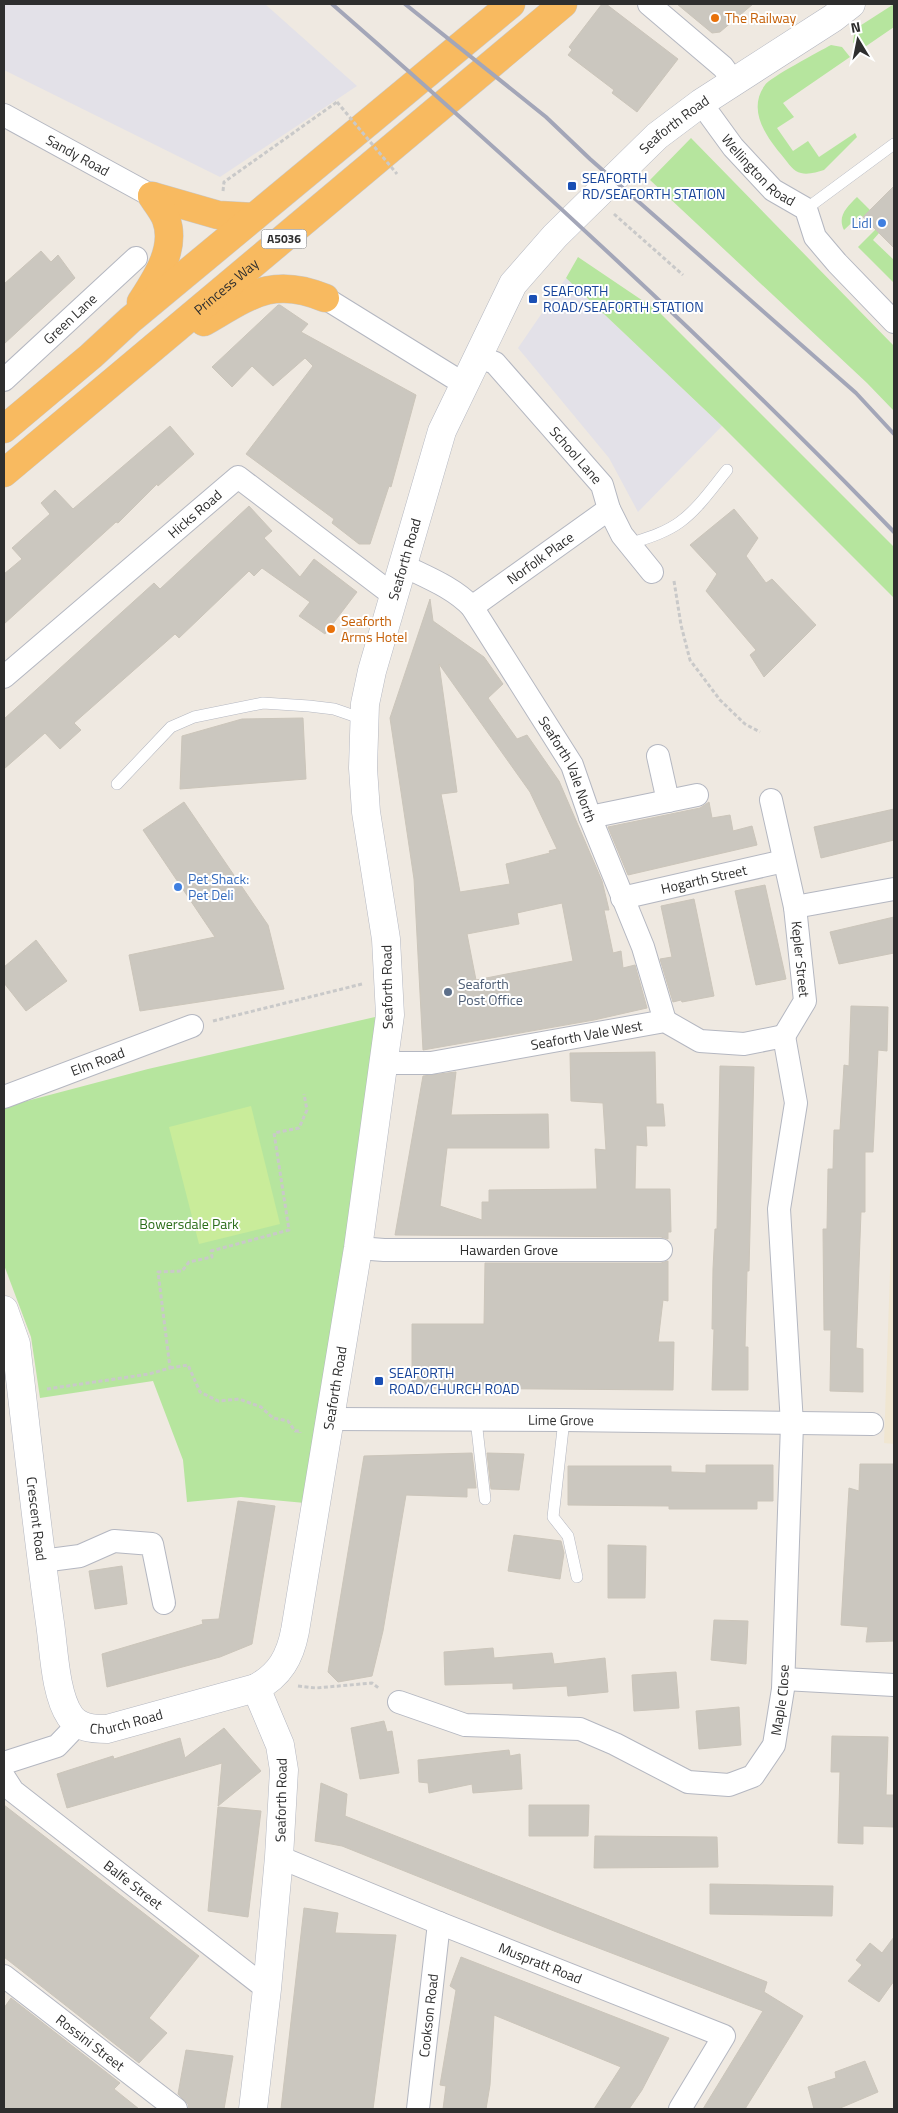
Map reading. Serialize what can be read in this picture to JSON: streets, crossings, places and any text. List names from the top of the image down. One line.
{"streets":{"highway":["A5036","Princess Way"],"street":["Seaforth Road","Sandy Road","Wellington Road","Green Lane","School Lane","Hicks Road","Norfolk Place","Seaforth Vale North","Hogarth Street","Kepler Street","Seaforth Vale West","Elm Road","Hawarden Grove","Lime Grove","Crescent Road","Maple Close","Church Road","Balfe Street","Muspratt Road","Cookson Road","Rossini Street"]},"crossings":[["Seaforth Road","Wellington Road"],["Seaforth Road","School Lane"],["Seaforth Road","Hicks Road"],["Seaforth Road","Seaforth Vale North"],["Seaforth Road","Seaforth Vale West"],["Seaforth Road","Hawarden Grove"],["Seaforth Road","Lime Grove"],["Seaforth Road","Church Road"],["Seaforth Road","Balfe Street"],["Seaforth Road","Muspratt Road"],["School Lane","Norfolk Place"],["Norfolk Place","Seaforth Vale North"],["Seaforth Vale North","Hogarth Street"],["Seaforth Vale North","Seaforth Vale West"],["Hogarth Street","Kepler Street"],["Lime Grove","Maple Close"],["Crescent Road","Church Road"],["Muspratt Road","Cookson Road"]],"parks":["Bowersdale Park"],"places":{"other":["The Railway","Lidl","Seaforth Arms Hotel","Pet Shack: Pet Deli","Seaforth Post Office"],"transit":["SEAFORTH RD/SEAFORTH STATION","SEAFORTH ROAD/SEAFORTH STATION","SEAFORTH ROAD/CHURCH ROAD"]},"north":"top"}
